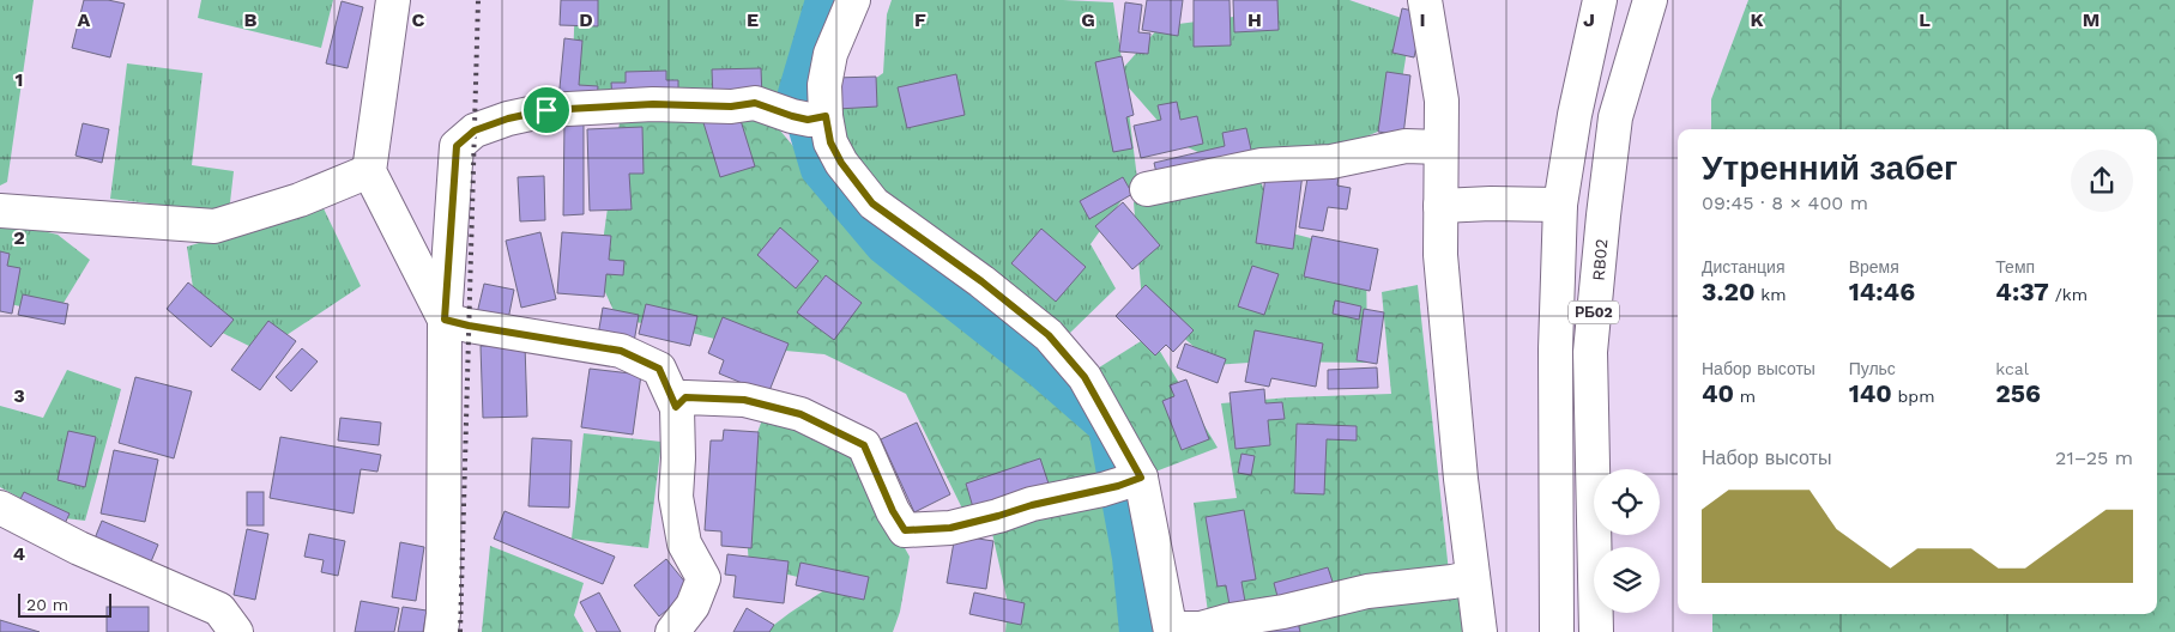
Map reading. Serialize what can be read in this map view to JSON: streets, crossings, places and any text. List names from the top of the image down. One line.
{"streets":{"main road":["RB02","РБ02"]},"scale_bar":"20 m","page":{"heading":["Утренний забег","09:45 · 8 × 400 m"],"stats":[["Дистанция","3.20 km"],["Время","14:46"],["Темп","4:37 /km"],["Набор высоты","40 m"],["Пульс","140 bpm"],["kcal","256"]],"chart":["Набор высоты","21–25 m"],"scale":"20 m"},"grid":{"columns":["A","B","C","D","E","F","G","H","I","J","K","L","M"],"rows":["1","2","3","4"]}}
